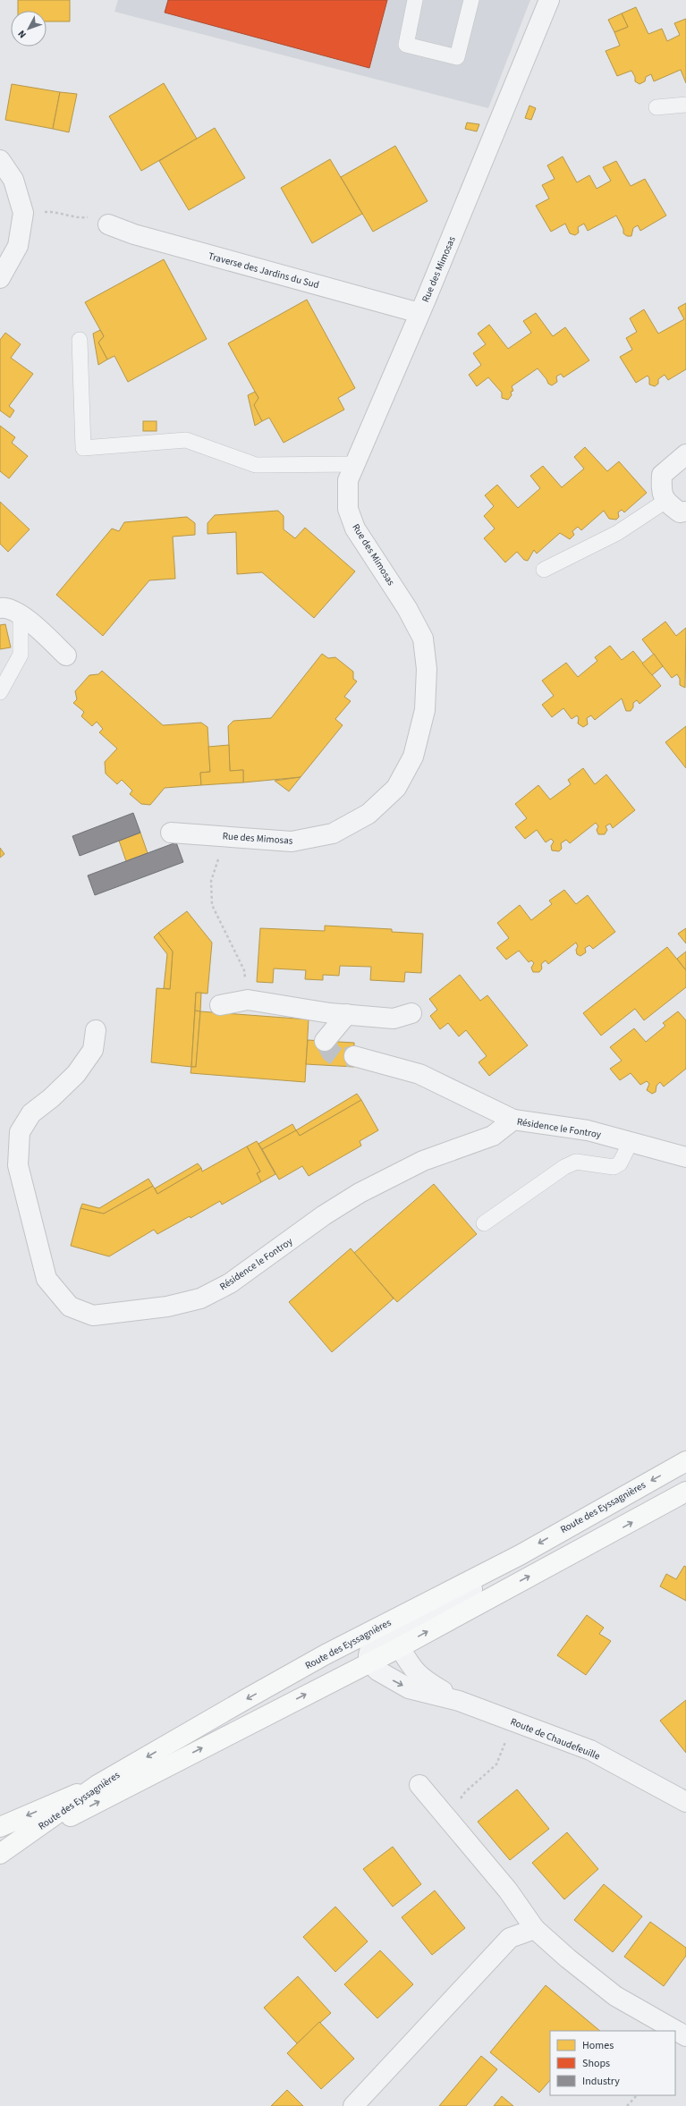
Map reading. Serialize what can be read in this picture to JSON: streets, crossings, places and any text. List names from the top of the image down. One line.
{"streets":{"main road":["Route des Eyssagnières"],"street":["Rue des Mimosas","Traverse des Jardins du Sud","Résidence le Fontroy","Route de Chaudefeuille"]},"crossings":[["Rue des Mimosas","Traverse des Jardins du Sud"],["Route des Eyssagnières","Route de Chaudefeuille"]],"legend":["Homes","Shops","Industry"],"north":"bottom left"}
